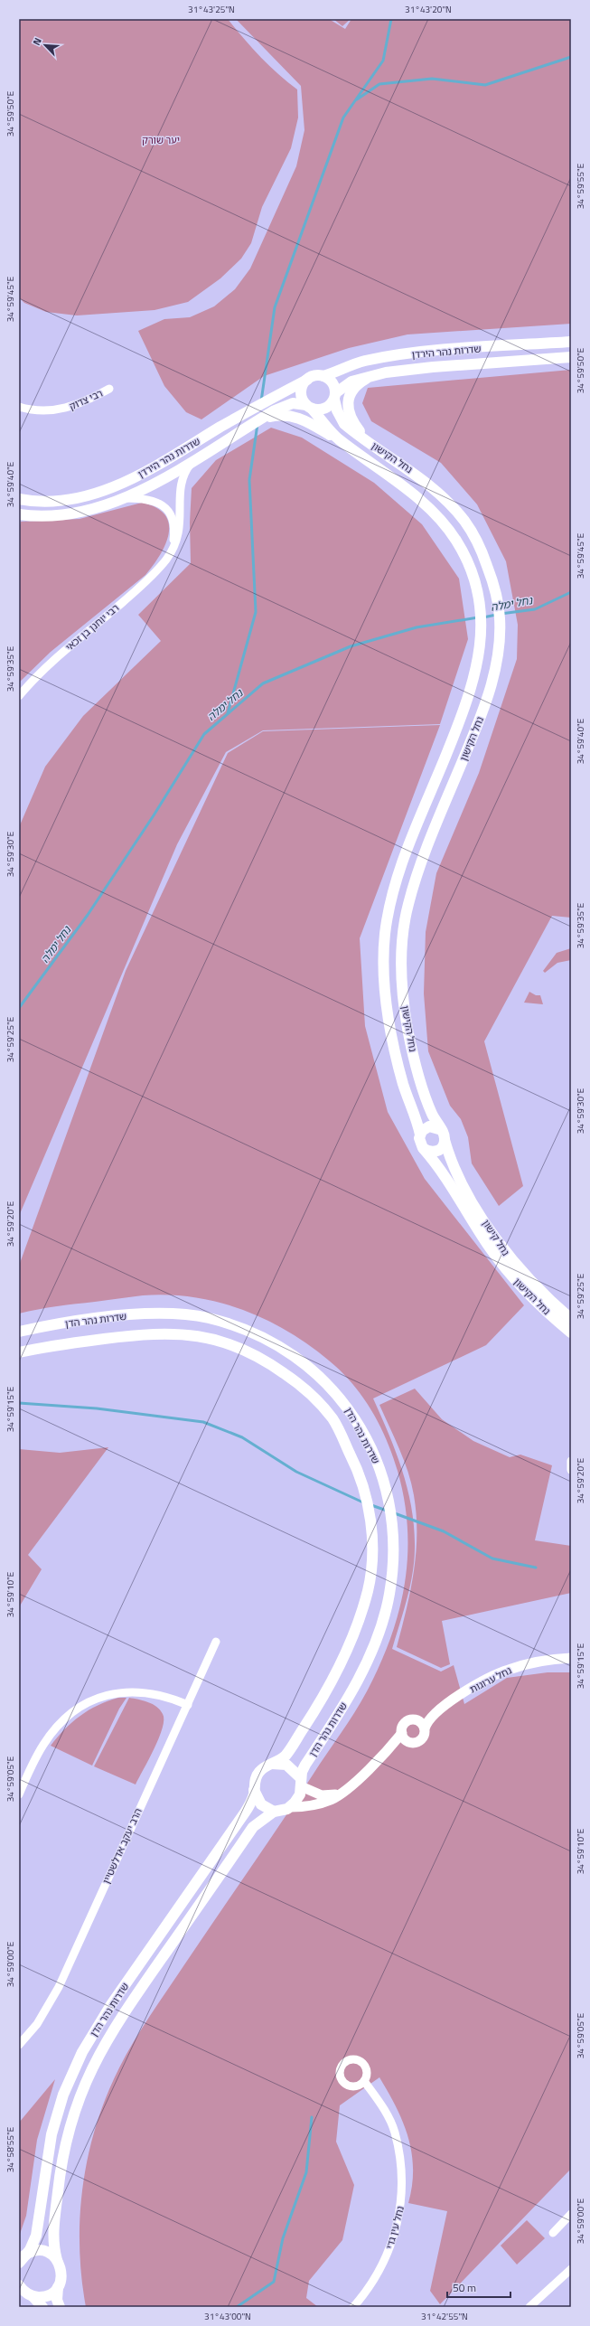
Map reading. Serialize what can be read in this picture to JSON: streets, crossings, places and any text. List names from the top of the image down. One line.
{"streets":{"main road":["שדרות נהר הירדן","נחל הקישון","נחל קישון","שדרות נהר הדן"],"street":["רבי צדוק","רבי יוחנן בן זכאי","נחל ערוגות","הרב יעקב אדלשטיין","נחל עין גדי"]},"crossings":[["שדרות נהר הירדן","נחל הקישון"],["שדרות נהר הירדן","רבי יוחנן בן זכאי"],["נחל הקישון","נחל קישון"]],"water":["נחל ימלה"],"parks":["יער שורק"],"scale_bar":"50 m","north":"top left","coordinates":["31°43'25\"N","31°43'20\"N","34°59'50\"E","34°59'55\"E","34°59'45\"E","34°59'40\"E","34°59'35\"E","34°59'30\"E","34°59'25\"E","34°59'20\"E","34°59'15\"E","34°59'10\"E","34°59'05\"E","34°59'00\"E","34°58'55\"E","31°43'00\"N","31°42'55\"N"]}
